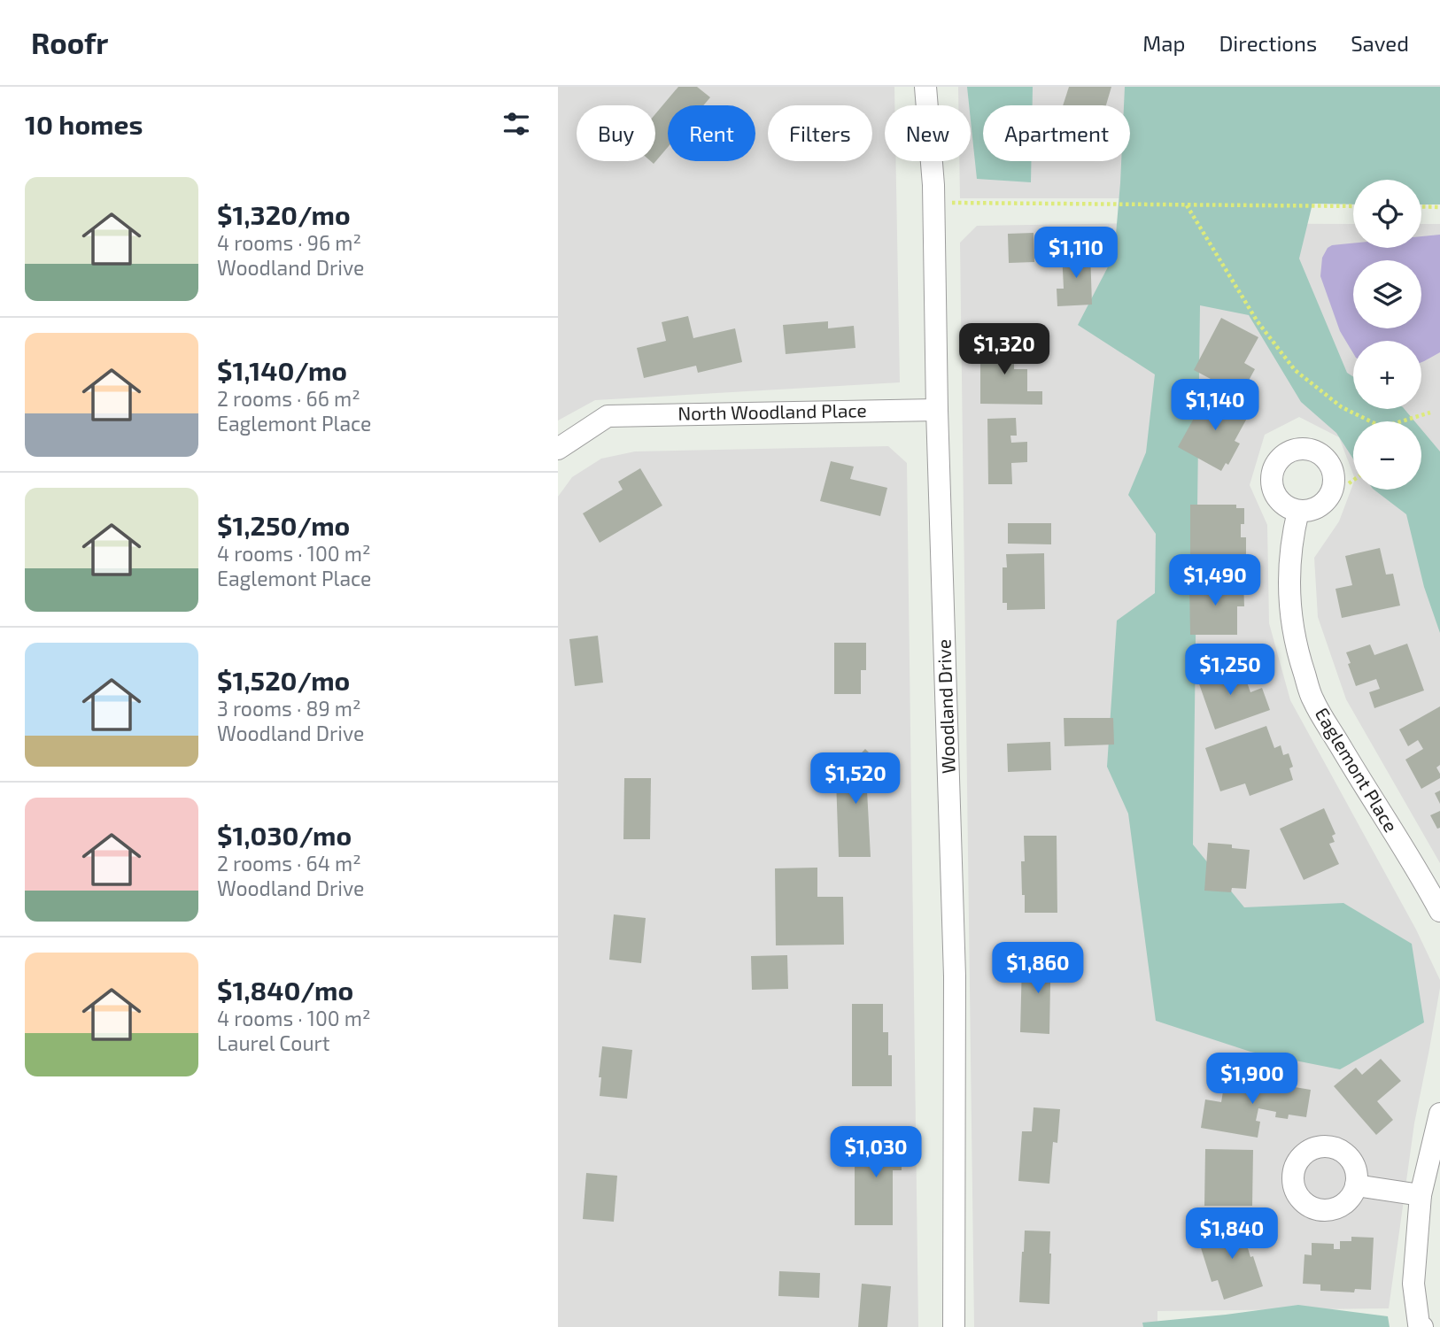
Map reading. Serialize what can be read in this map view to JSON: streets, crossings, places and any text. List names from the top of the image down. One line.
{"streets":{"street":["North Woodland Place","Woodland Drive","Eaglemont Place"]},"crossings":[["North Woodland Place","Woodland Drive"]],"page":{"header":"Roofr","nav":["Map","Directions","Saved"],"heading":"10 homes","chip":["Buy","Rent","Filters","New","Apartment"],"list":[{"name":"$1,320/mo","note":"4 rooms · 96 m² · Woodland Drive"},{"name":"$1,140/mo","note":"2 rooms · 66 m² · Eaglemont Place"},{"name":"$1,250/mo","note":"4 rooms · 100 m² · Eaglemont Place"},{"name":"$1,520/mo","note":"3 rooms · 89 m² · Woodland Drive"},{"name":"$1,030/mo","note":"2 rooms · 64 m² · Woodland Drive"},{"name":"$1,840/mo","note":"4 rooms · 100 m² · Laurel Court"}],"map_buttons":["+","−"],"price":["$1,110","$1,320","$1,140","$1,490","$1,250","$1,520","$1,860","$1,900","$1,030","$1,840"]}}
